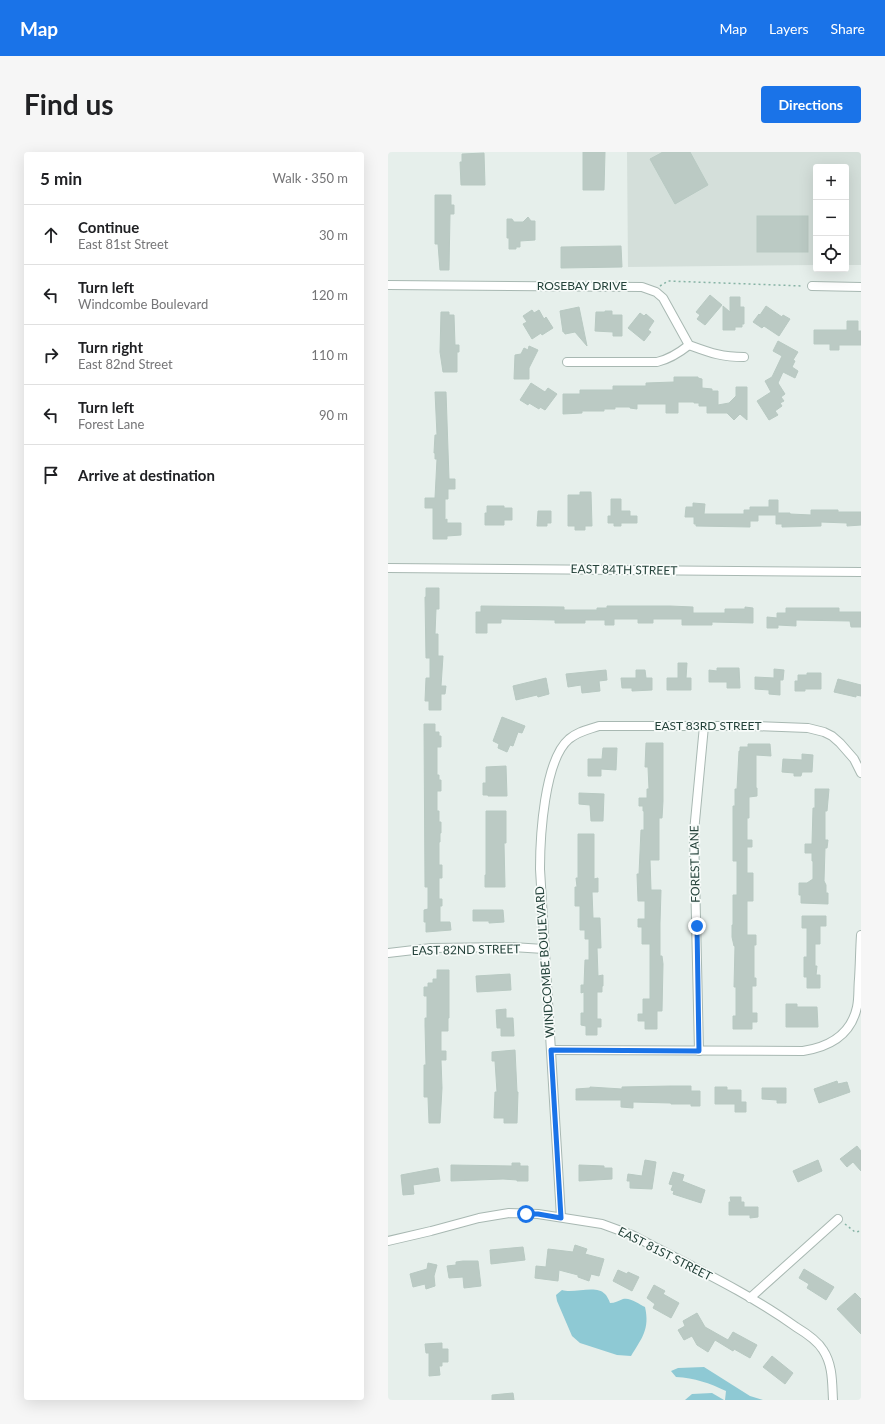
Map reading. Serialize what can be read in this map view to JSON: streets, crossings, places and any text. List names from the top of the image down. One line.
{"streets":{"street":["ROSEBAY DRIVE","EAST 84TH STREET","EAST 83RD STREET","FOREST LANE","EAST 82ND STREET","WINDCOMBE BOULEVARD","EAST 81ST STREET"]},"crossings":[["EAST 83RD STREET","FOREST LANE"],["EAST 83RD STREET","WINDCOMBE BOULEVARD"],["EAST 82ND STREET","WINDCOMBE BOULEVARD"],["WINDCOMBE BOULEVARD","EAST 81ST STREET"]],"page":{"header":"Map","nav":["Map","Layers","Share"],"buttons":"Directions","title":"Find us","heading":["5 min","Walk · 350 m"],"map_buttons":["+","−"],"list":[["Continue","East 81st Street","30 m"],["Turn left","Windcombe Boulevard","120 m"],["Turn right","East 82nd Street","110 m"],["Turn left","Forest Lane","90 m"],"Arrive at destination"]}}
